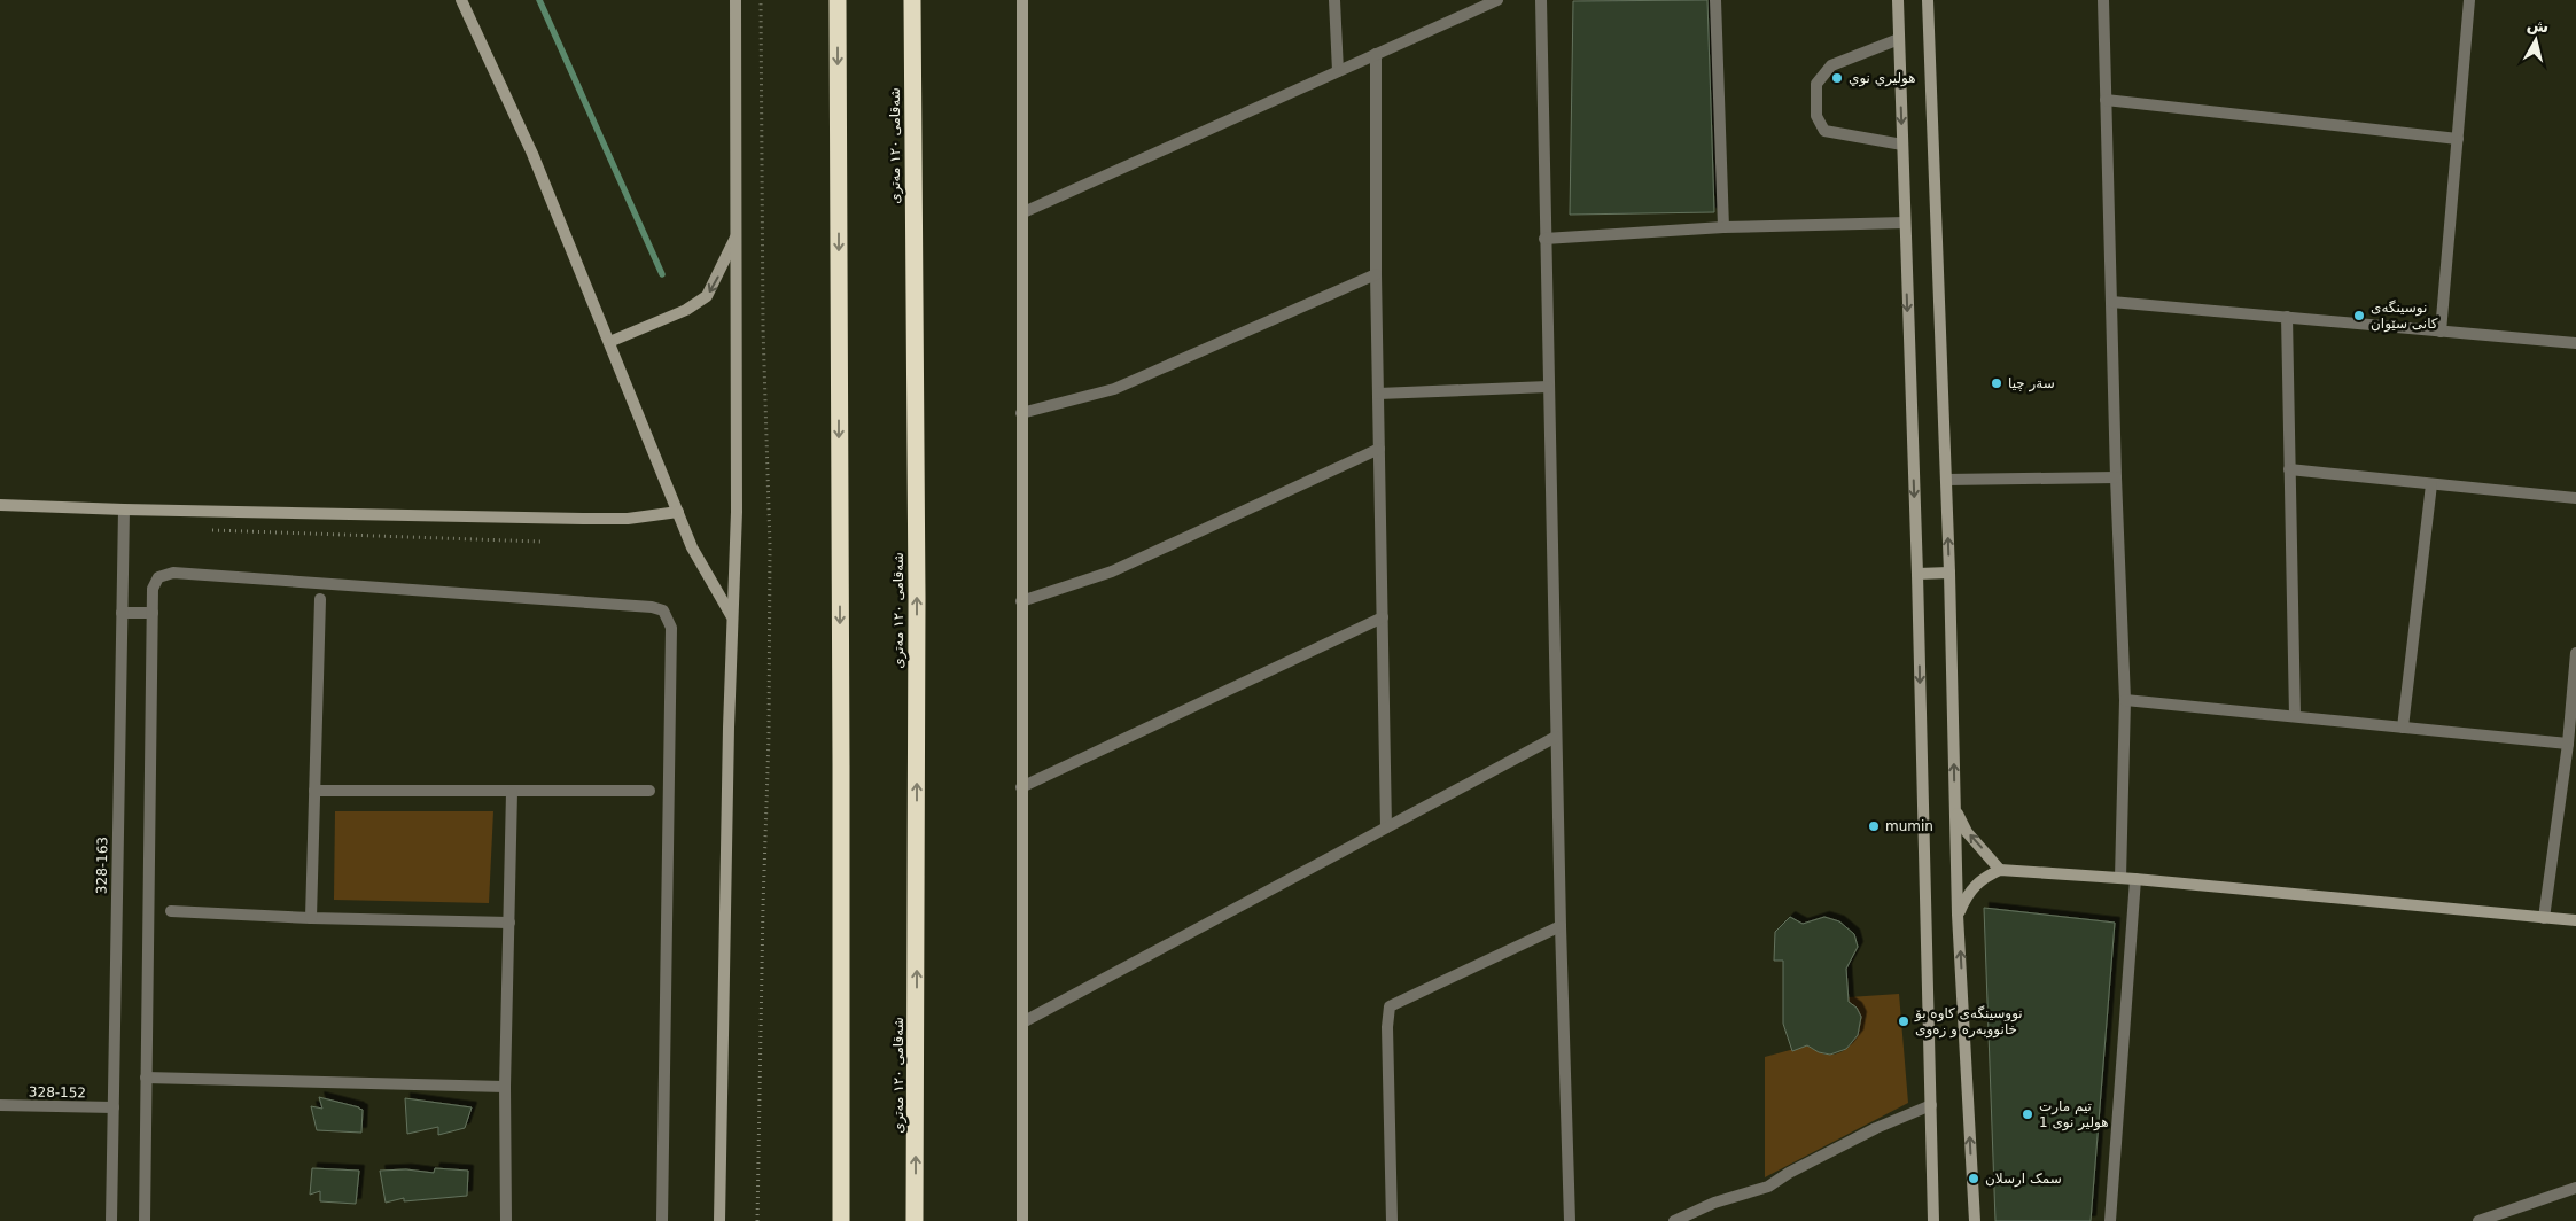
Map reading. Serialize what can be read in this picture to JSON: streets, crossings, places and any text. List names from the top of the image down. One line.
{"streets":{"highway":["شەقامی ١٢٠ مەتری"],"street":["328-163","328-152"]},"crossings":[["328-163","328-152"]],"places":["هوليري نوي","نوسینگەی کانی سێوان","سةر چيا","mumin","نووسینگەی کاوە بۆ خانووبەرە و زەوی","تيم مارت هولير نوى 1","سمک ارسلان"],"north":"top"}
